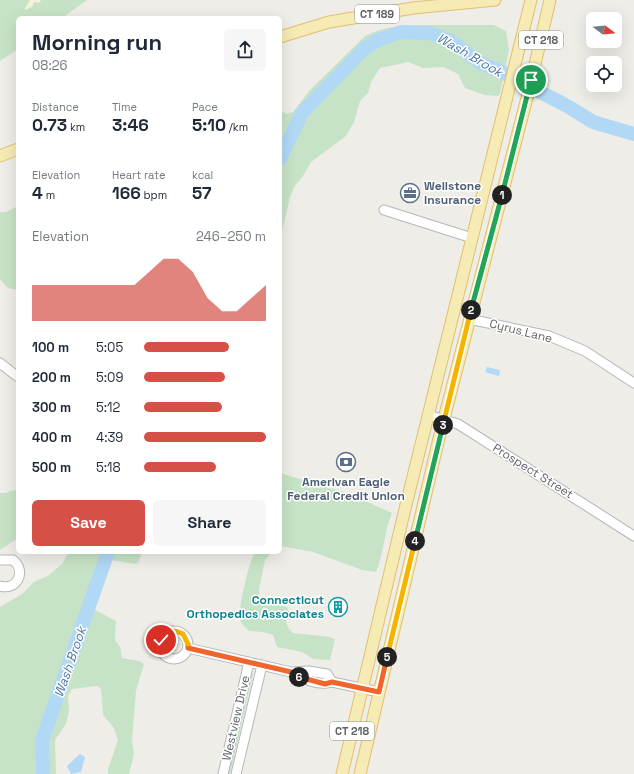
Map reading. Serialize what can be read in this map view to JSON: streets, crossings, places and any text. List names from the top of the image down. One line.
{"streets":{"main road":["CT 189","CT 218"],"street":["Cyrus Lane","Prospect Street","Westview Drive"]},"crossings":[["CT 218","Cyrus Lane"],["CT 218","Prospect Street"]],"water":["Wash Brook"],"places":{"office":["Wellstone Insurance"],"bank":["Amerivan Eagle Federal Credit Union"],"building":["Connecticut Orthopedics Associates"]},"north":"right","page":{"heading":["Morning run","08:26"],"stats":[["Distance","0.73 km"],["Time","3:46"],["Pace","5:10 /km"],["Elevation","4 m"],["Heart rate","166 bpm"],["kcal","57"]],"pins":["1","2","3","4","5","6"],"chart":["Elevation","246–250 m"],"list":[{"name":"100 m","note":"5:05"},{"name":"200 m","note":"5:09"},{"name":"300 m","note":"5:12"},{"name":"400 m","note":"4:39"},{"name":"500 m","note":"5:18"}],"buttons":["Save","Share"]}}
